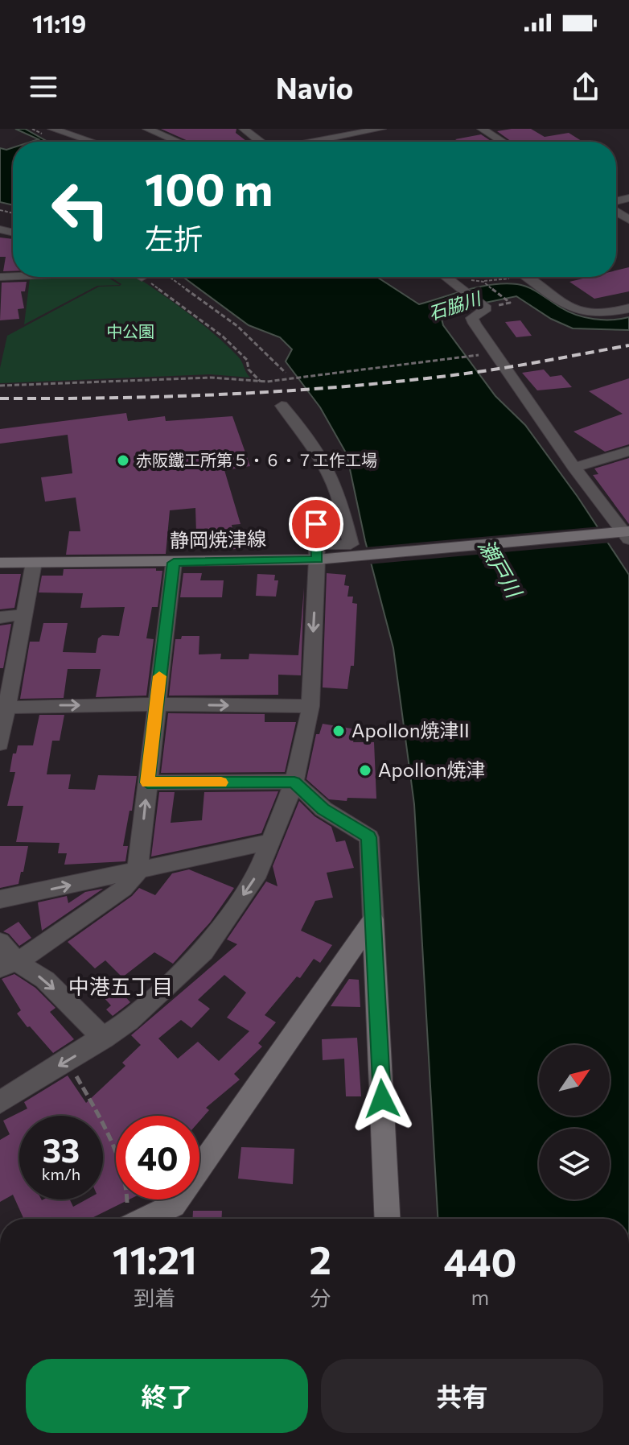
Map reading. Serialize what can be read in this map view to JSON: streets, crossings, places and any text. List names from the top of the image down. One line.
{"streets":{"main road":["静岡焼津線"]},"districts":["中港五丁目"],"water":["石脇川","瀬戸川"],"parks":["中公園"],"places":["赤阪鐵工所第５・６・７工作工場","Apollon焼津II","Apollon焼津"],"north":"top right","page":{"status":"11:19","header":"Navio","turn":["100 m","左折"],"speed":"33 km/h","limit":"40","eta":["11:21","到着","2","分","440","m"],"buttons":["終了","共有"]}}
